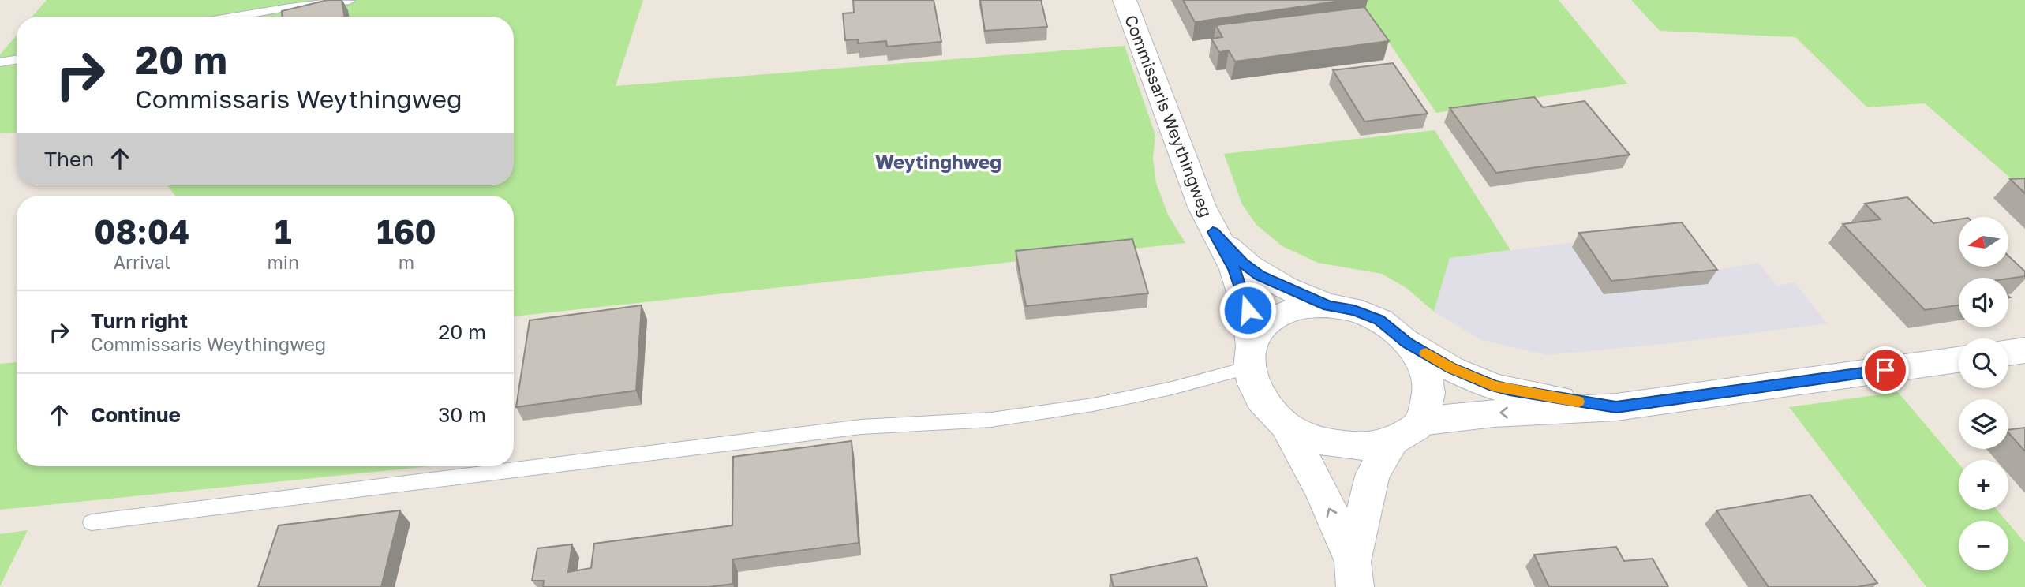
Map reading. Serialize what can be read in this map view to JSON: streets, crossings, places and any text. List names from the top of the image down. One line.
{"streets":{"main road":["Commissaris Weythingweg"]},"districts":["Weytinghweg"],"north":"left","page":{"turn":["20 m","Commissaris Weythingweg"],"then":"Then","eta":["08:04","Arrival","1","min","160","m"],"map_buttons":["+","−"],"list":[{"name":"Turn right","note":"Commissaris Weythingweg","value":"20 m"},{"name":"Continue","value":"30 m"}]}}
